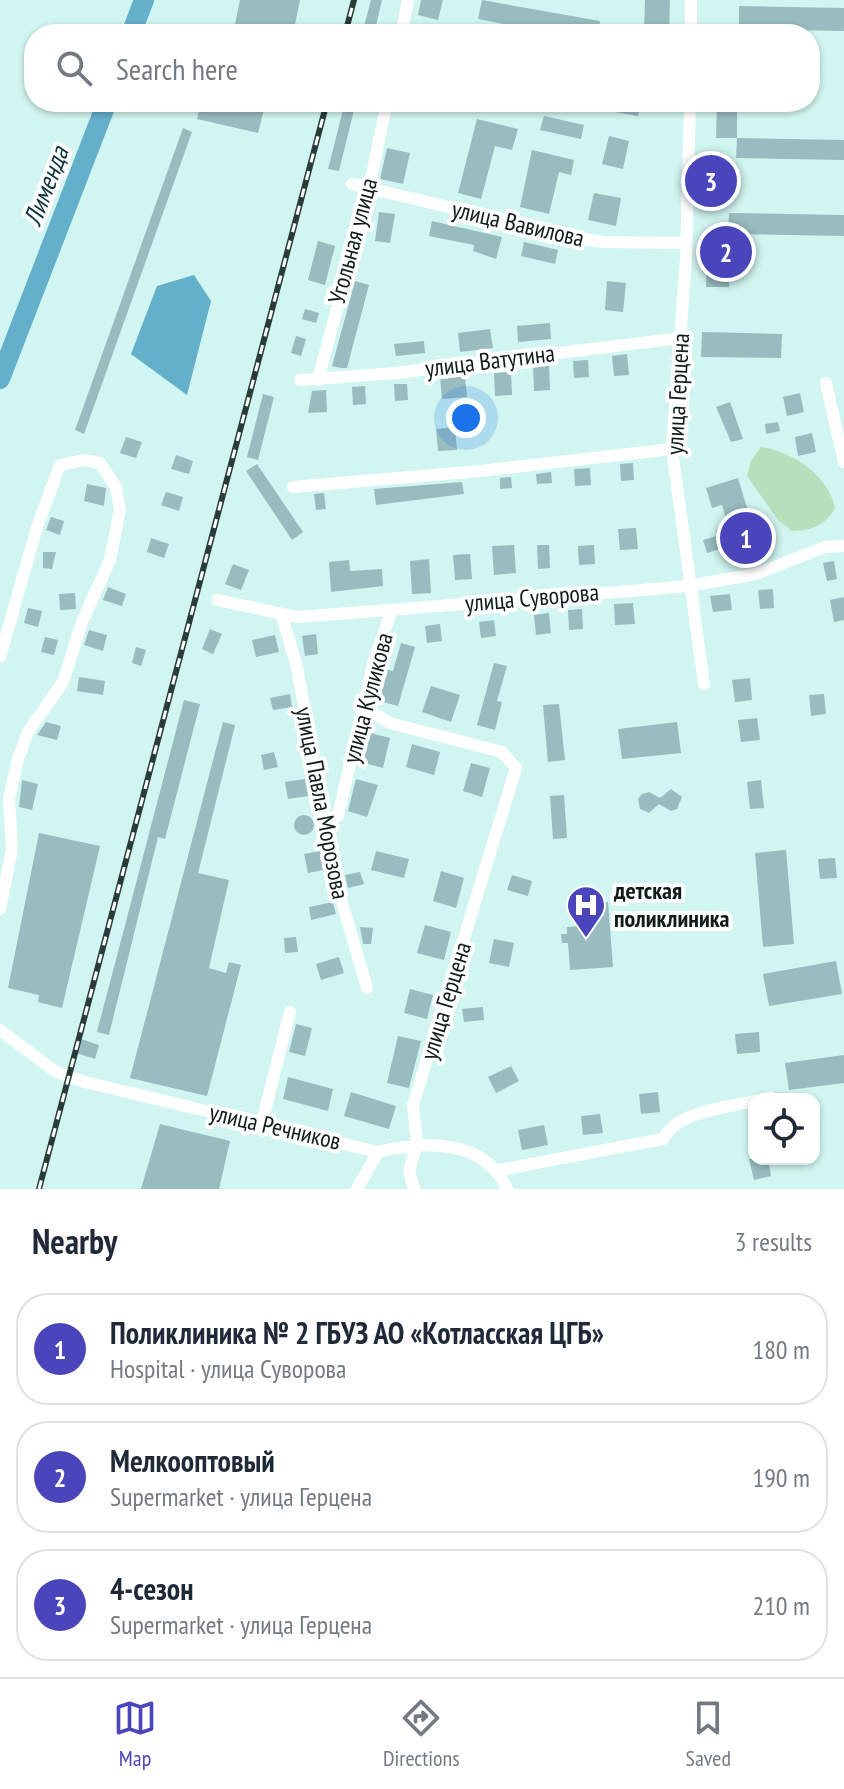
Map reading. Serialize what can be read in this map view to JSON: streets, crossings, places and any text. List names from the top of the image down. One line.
{"streets":{"street":["улица Вавилова","Угольная улица","улица Ватутина","улица Герцена","улица Суворова","улица Куликова","улица Павла Морозова","улица Речников"]},"crossings":[["улица Вавилова","Угольная улица"],["улица Вавилова","улица Герцена"],["Угольная улица","улица Ватутина"],["улица Ватутина","улица Герцена"],["улица Герцена","улица Суворова"],["улица Герцена","улица Куликова"],["улица Герцена","улица Речников"],["улица Суворова","улица Куликова"],["улица Суворова","улица Павла Морозова"],["улица Куликова","улица Павла Морозова"]],"water":["Лименда"],"places":{"hospital":["детская поликлиника"]},"page":{"search":"Search here","pins":["3","2","1"],"heading":["Nearby","3 results"],"list":[{"mark":"1","name":"Поликлиника № 2 ГБУЗ АО «Котласская ЦГБ»","note":"Hospital · улица Суворова","value":"180 m"},{"mark":"2","name":"Мелкооптовый","note":"Supermarket · улица Герцена","value":"190 m"},{"mark":"3","name":"4-сезон","note":"Supermarket · улица Герцена","value":"210 m"}],"nav":["Map","Directions","Saved"]}}
